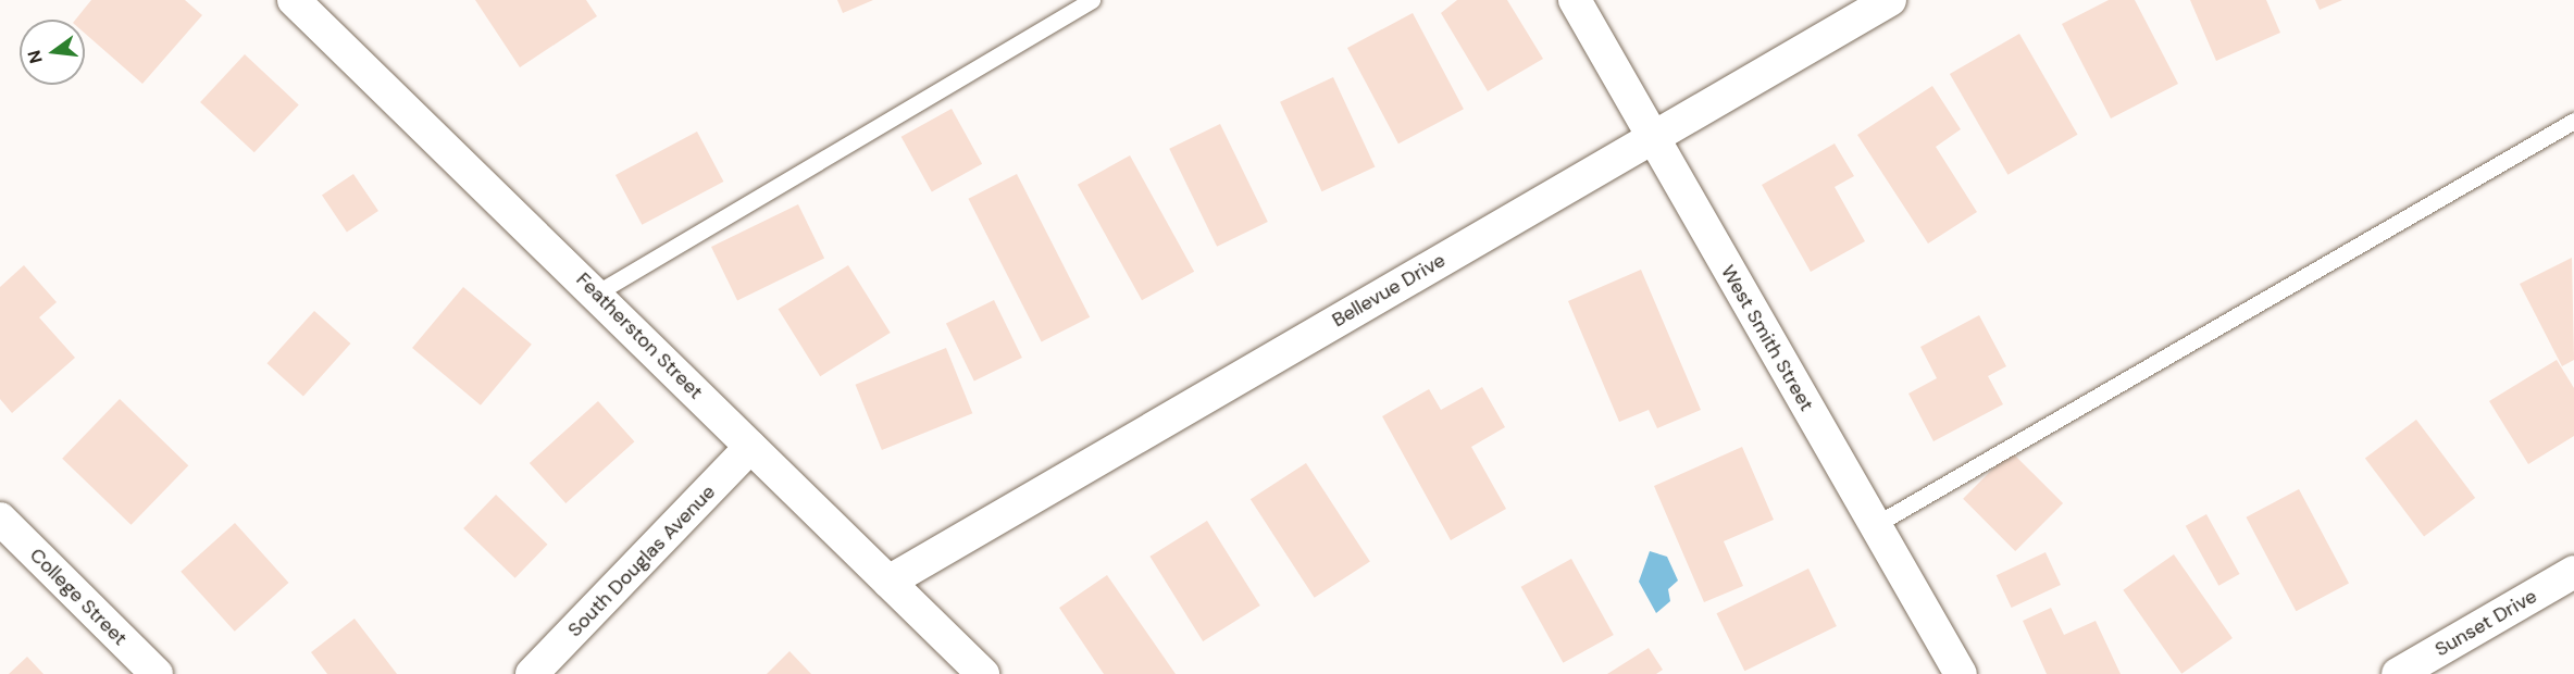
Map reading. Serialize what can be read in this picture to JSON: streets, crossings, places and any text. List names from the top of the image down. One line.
{"streets":{"street":["Bellevue Drive","Featherston Street","West Smith Street","South Douglas Avenue","College Street","Sunset Drive"]},"crossings":[["Bellevue Drive","Featherston Street"],["Bellevue Drive","West Smith Street"],["Featherston Street","South Douglas Avenue"]],"north":"left"}
